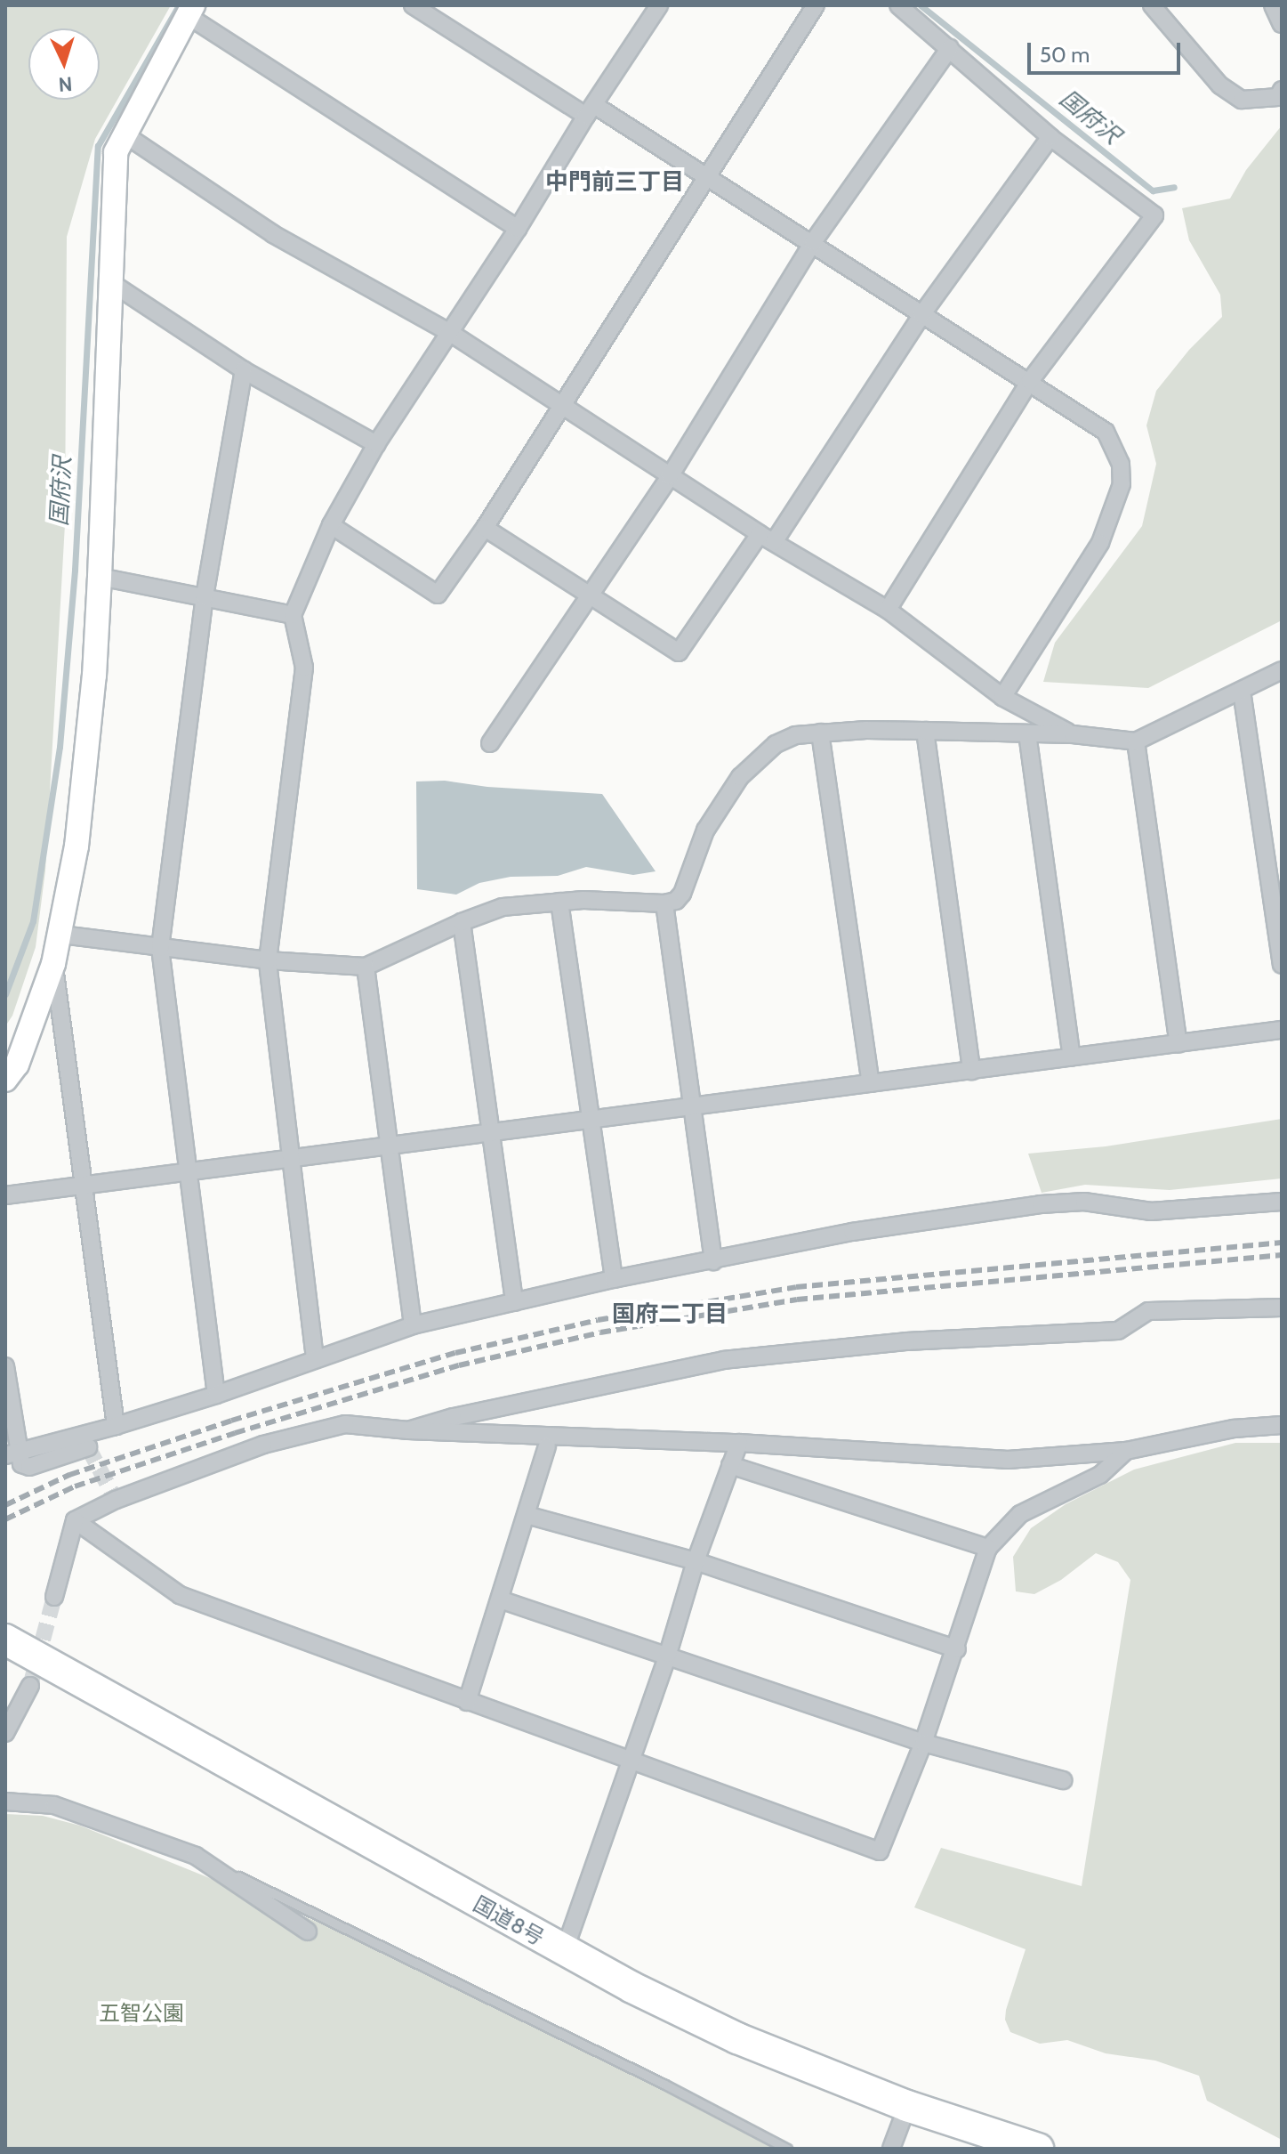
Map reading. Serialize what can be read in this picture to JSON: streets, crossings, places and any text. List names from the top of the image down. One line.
{"streets":{"highway":["国道8号"]},"districts":["中門前三丁目","国府二丁目"],"water":["国府沢"],"parks":["五智公園"],"scale_bar":"50 m","north":"bottom"}
